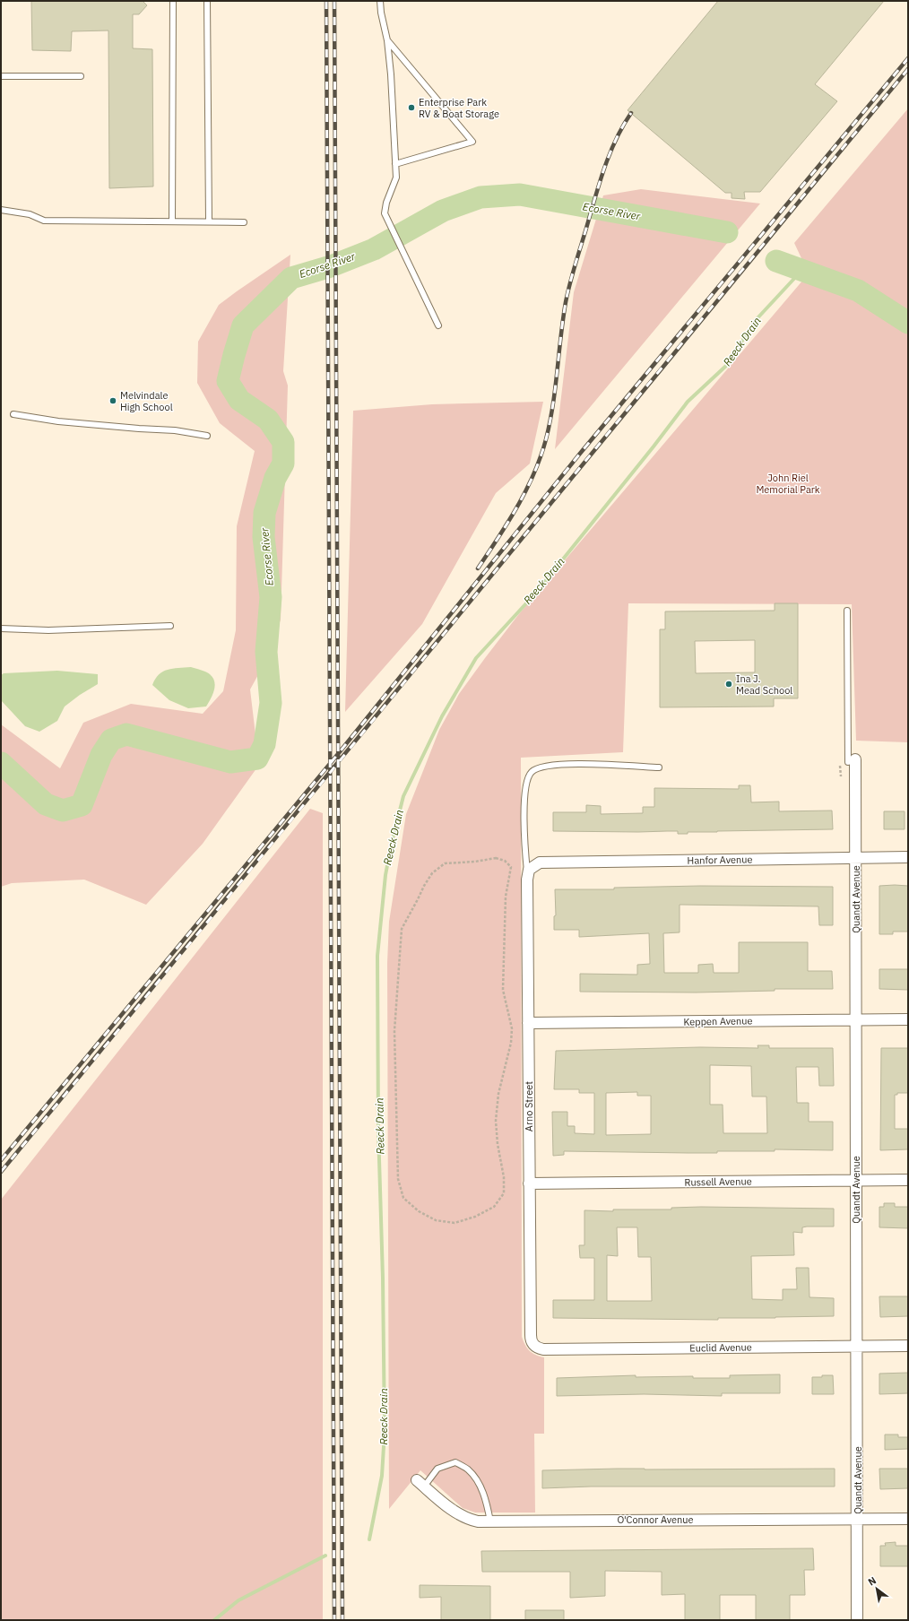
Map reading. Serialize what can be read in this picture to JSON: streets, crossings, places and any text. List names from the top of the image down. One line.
{"streets":{"street":["Hanfor Avenue","Quandt Avenue","Keppen Avenue","Arno Street","Russell Avenue","Euclid Avenue","O'Connor Avenue"]},"crossings":[["Hanfor Avenue","Quandt Avenue"],["Hanfor Avenue","Arno Street"],["Quandt Avenue","Keppen Avenue"],["Quandt Avenue","Russell Avenue"],["Quandt Avenue","Euclid Avenue"],["Quandt Avenue","O'Connor Avenue"],["Keppen Avenue","Arno Street"],["Arno Street","Russell Avenue"],["Arno Street","Euclid Avenue"]],"water":["Ecorse River","Reeck Drain"],"parks":["John Riel Memorial Park"],"places":["Enterprise Park RV & Boat Storage","Melvindale High School","Ina J. Mead School"],"north":"top left"}
